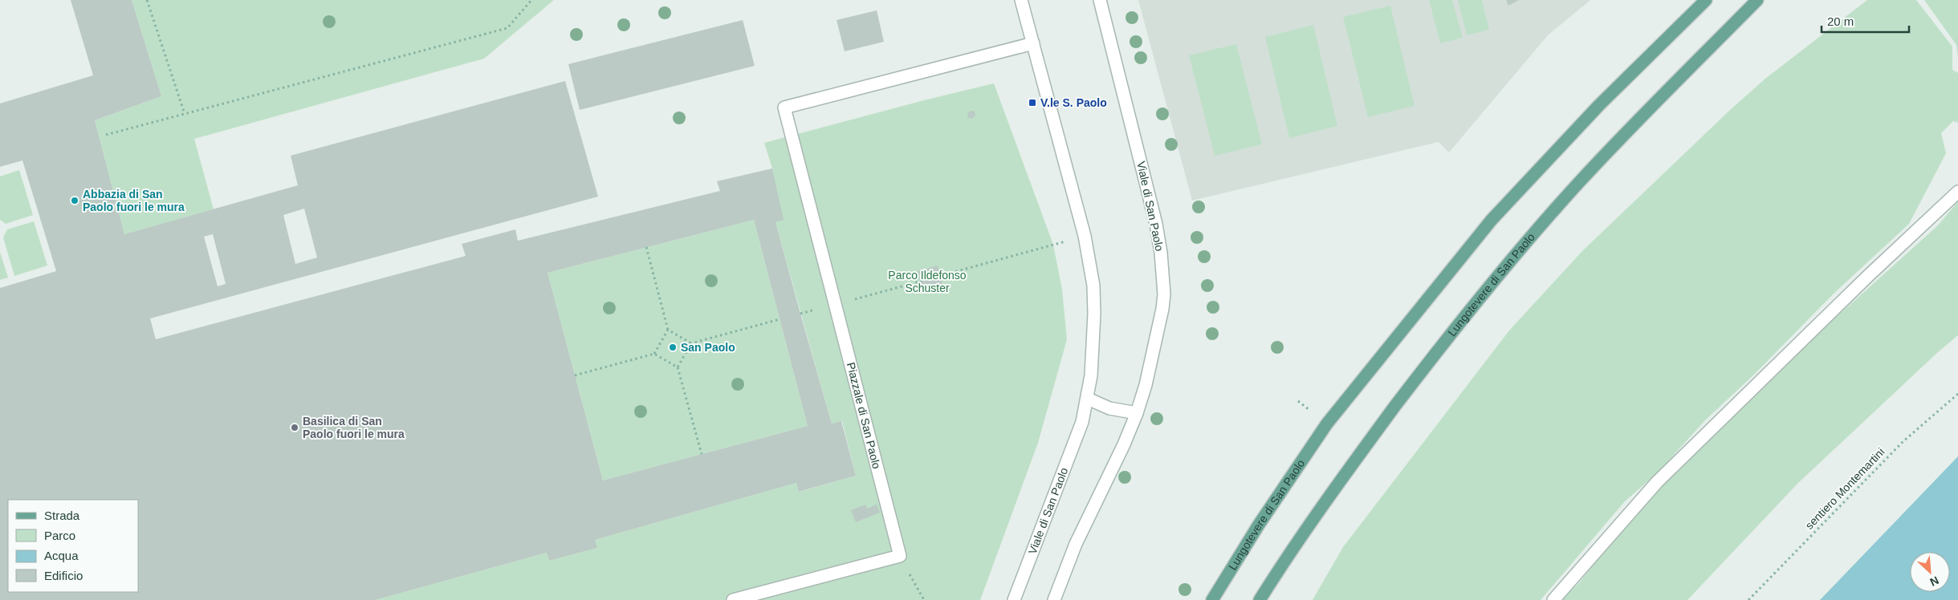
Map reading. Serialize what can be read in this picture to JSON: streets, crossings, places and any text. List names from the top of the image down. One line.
{"streets":{"main road":["Lungotevere di San Paolo"],"street":["Viale di San Paolo","Piazzale di San Paolo"],"path":["sentiero Montemartini"]},"crossings":[["Viale di San Paolo","Piazzale di San Paolo"]],"parks":["Parco Ildefonso Schuster"],"places":{"transit":["V.le S. Paolo"],"other":["Abbazia di San Paolo fuori le mura","San Paolo","Basilica di San Paolo fuori le mura"]},"legend":["Strada","Parco","Acqua","Edificio"],"scale_bar":"20 m","north":"bottom right"}
